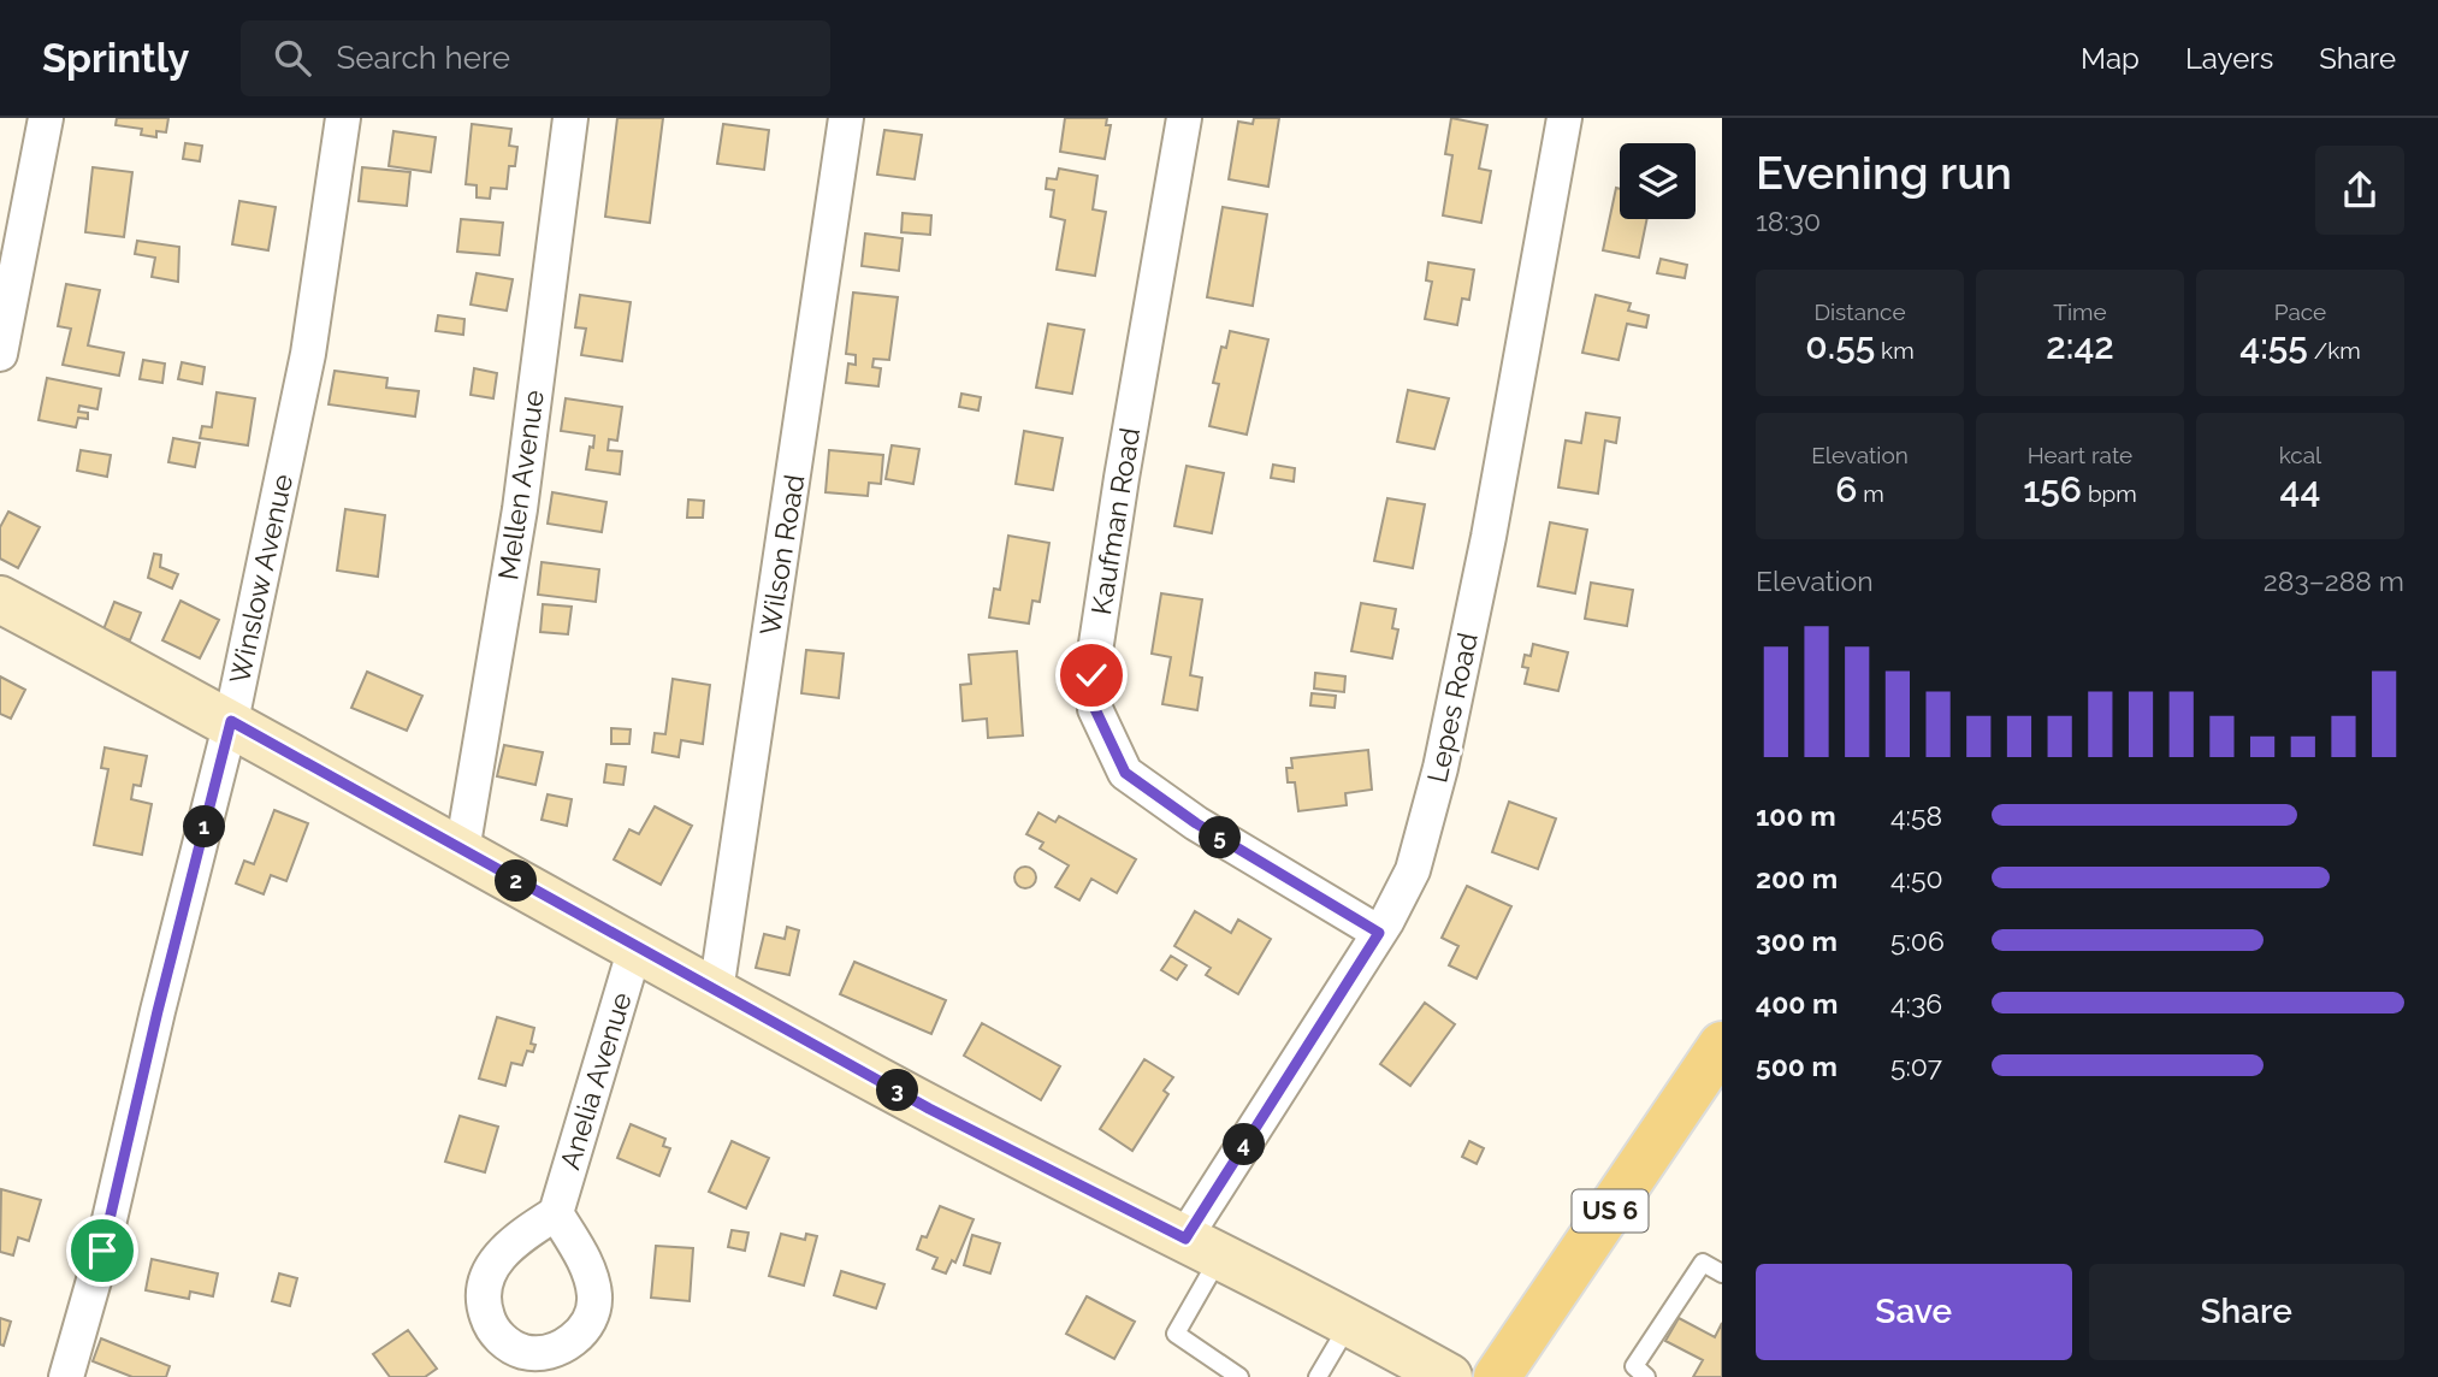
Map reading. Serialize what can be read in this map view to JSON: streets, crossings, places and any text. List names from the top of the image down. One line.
{"streets":{"main road":["US 6"],"street":["Mellen Avenue","Kaufman Road","Wilson Road","Winslow Avenue","Lepes Road","Anelia Avenue"]},"crossings":[["Kaufman Road","Lepes Road"]],"page":{"header":"Sprintly","search":"Search here","nav":["Map","Layers","Share"],"heading":["Evening run","18:30"],"stats":[["Distance","0.55 km"],["Time","2:42"],["Pace","4:55 /km"],["Elevation","6 m"],["Heart rate","156 bpm"],["kcal","44"]],"chart":["Elevation","283–288 m"],"list":[{"name":"100 m","note":"4:58"},{"name":"200 m","note":"4:50"},{"name":"300 m","note":"5:06"},{"name":"400 m","note":"4:36"},{"name":"500 m","note":"5:07"}],"pins":["1","5","2","3","4"],"buttons":["Save","Share"]}}
